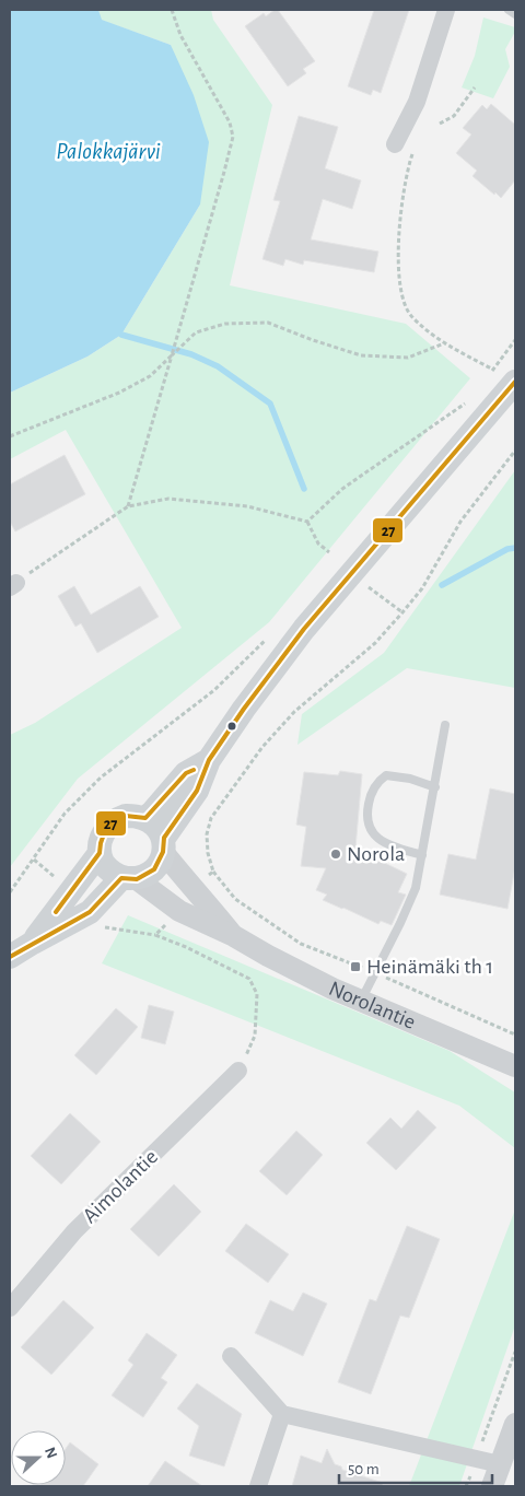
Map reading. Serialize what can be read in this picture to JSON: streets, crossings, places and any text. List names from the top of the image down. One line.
{"streets":{"street":["Norolantie","Aimolantie"]},"water":["Palokkajärvi"],"places":{"other":["Norola"],"transit":["Heinämäki th 1"]},"lines":["transit line 27"],"scale_bar":"50 m","north":"right"}
